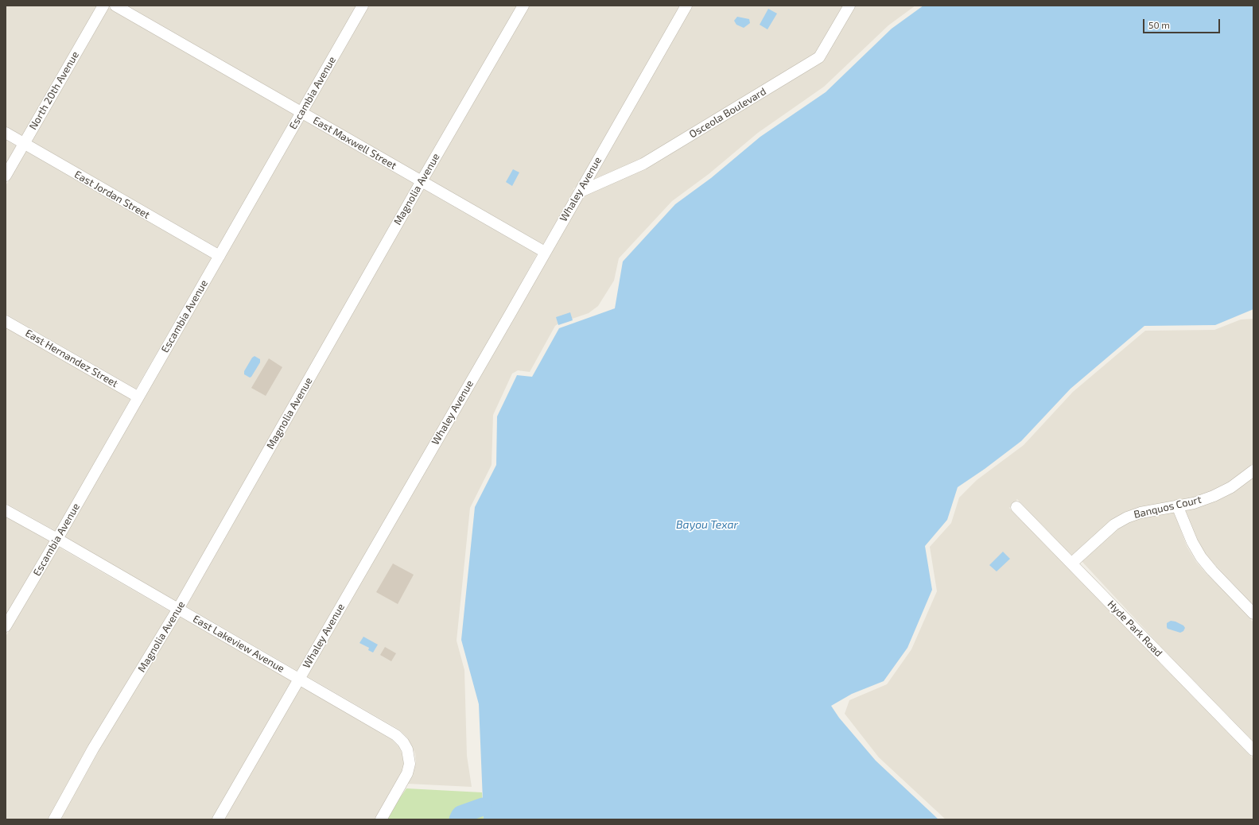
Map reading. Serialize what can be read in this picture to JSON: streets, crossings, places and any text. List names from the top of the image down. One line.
{"streets":{"street":["North 20th Avenue","Escambia Avenue","Osceola Boulevard","East Maxwell Street","Magnolia Avenue","Whaley Avenue","East Jordan Street","East Hernandez Street","Banquos Court","Hyde Park Road","East Lakeview Avenue"]},"crossings":[["North 20th Avenue","East Jordan Street"],["Escambia Avenue","East Maxwell Street"],["Escambia Avenue","East Jordan Street"],["Escambia Avenue","East Hernandez Street"],["Escambia Avenue","East Lakeview Avenue"],["Osceola Boulevard","Whaley Avenue"],["East Maxwell Street","Magnolia Avenue"],["East Maxwell Street","Whaley Avenue"],["Magnolia Avenue","East Lakeview Avenue"],["Whaley Avenue","East Lakeview Avenue"],["Banquos Court","Hyde Park Road"]],"water":["Bayou Texar"],"scale_bar":"50 m"}
